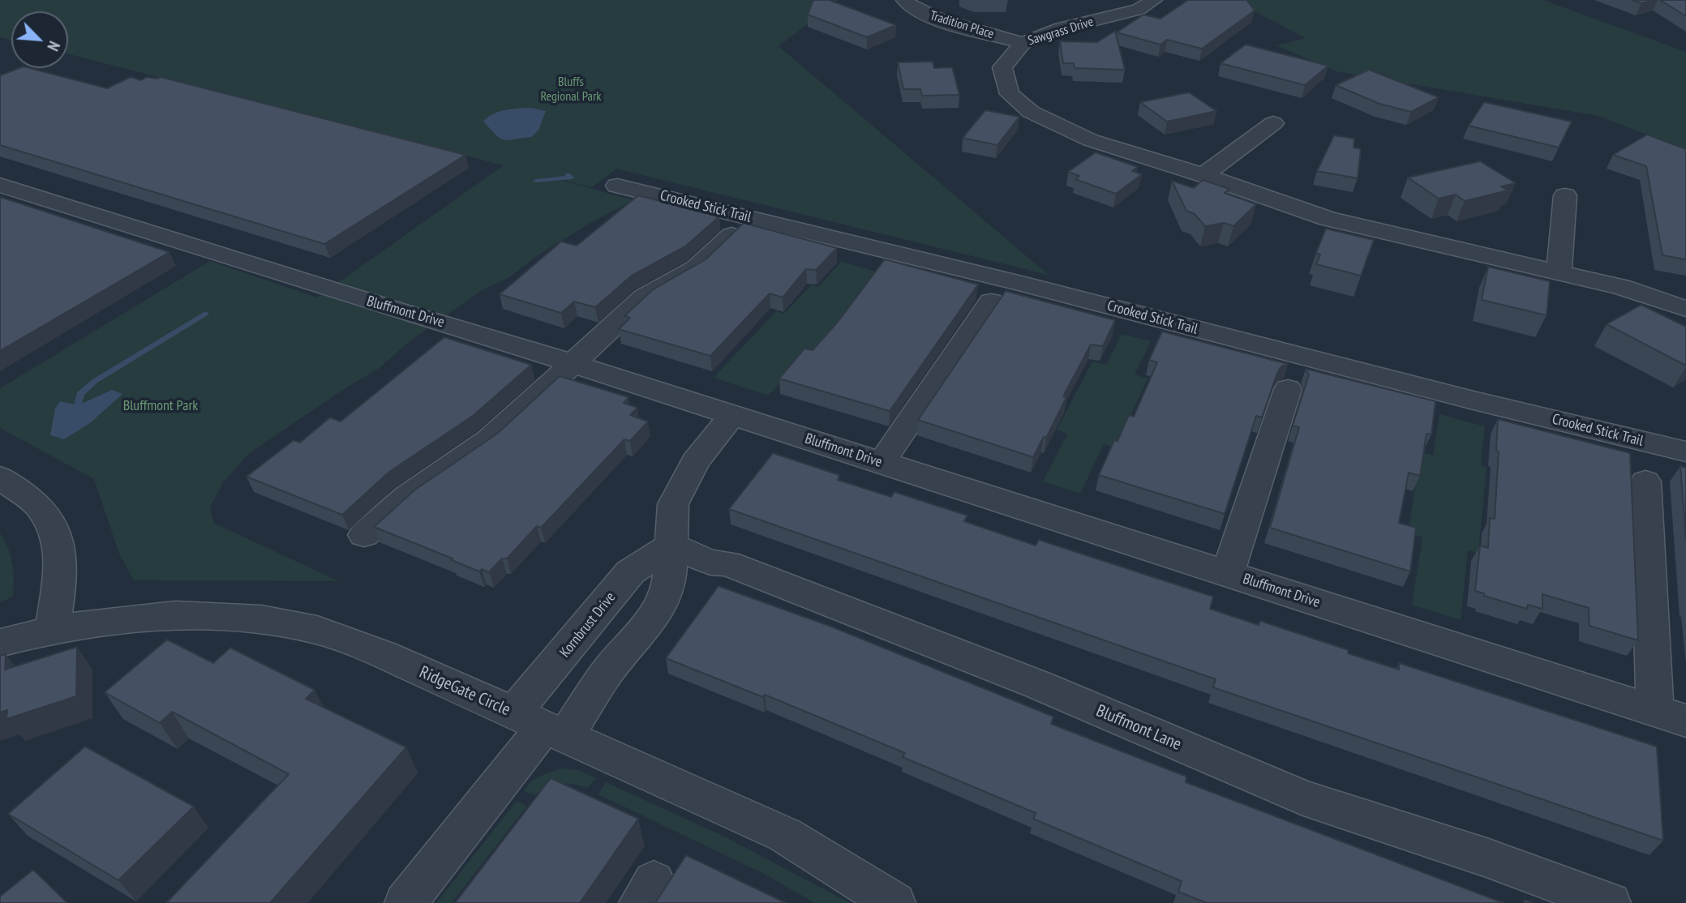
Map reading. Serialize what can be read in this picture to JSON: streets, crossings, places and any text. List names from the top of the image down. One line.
{"streets":{"street":["Tradition Place","Sawgrass Drive","Crooked Stick Trail","Bluffmont Drive","Kornbrust Drive","RidgeGate Circle","Bluffmont Lane"]},"crossings":[["Tradition Place","Sawgrass Drive"],["Bluffmont Drive","Kornbrust Drive"],["Kornbrust Drive","RidgeGate Circle"],["Kornbrust Drive","Bluffmont Lane"]],"parks":["Bluffs Regional Park","Bluffmont Park"],"north":"bottom right"}
